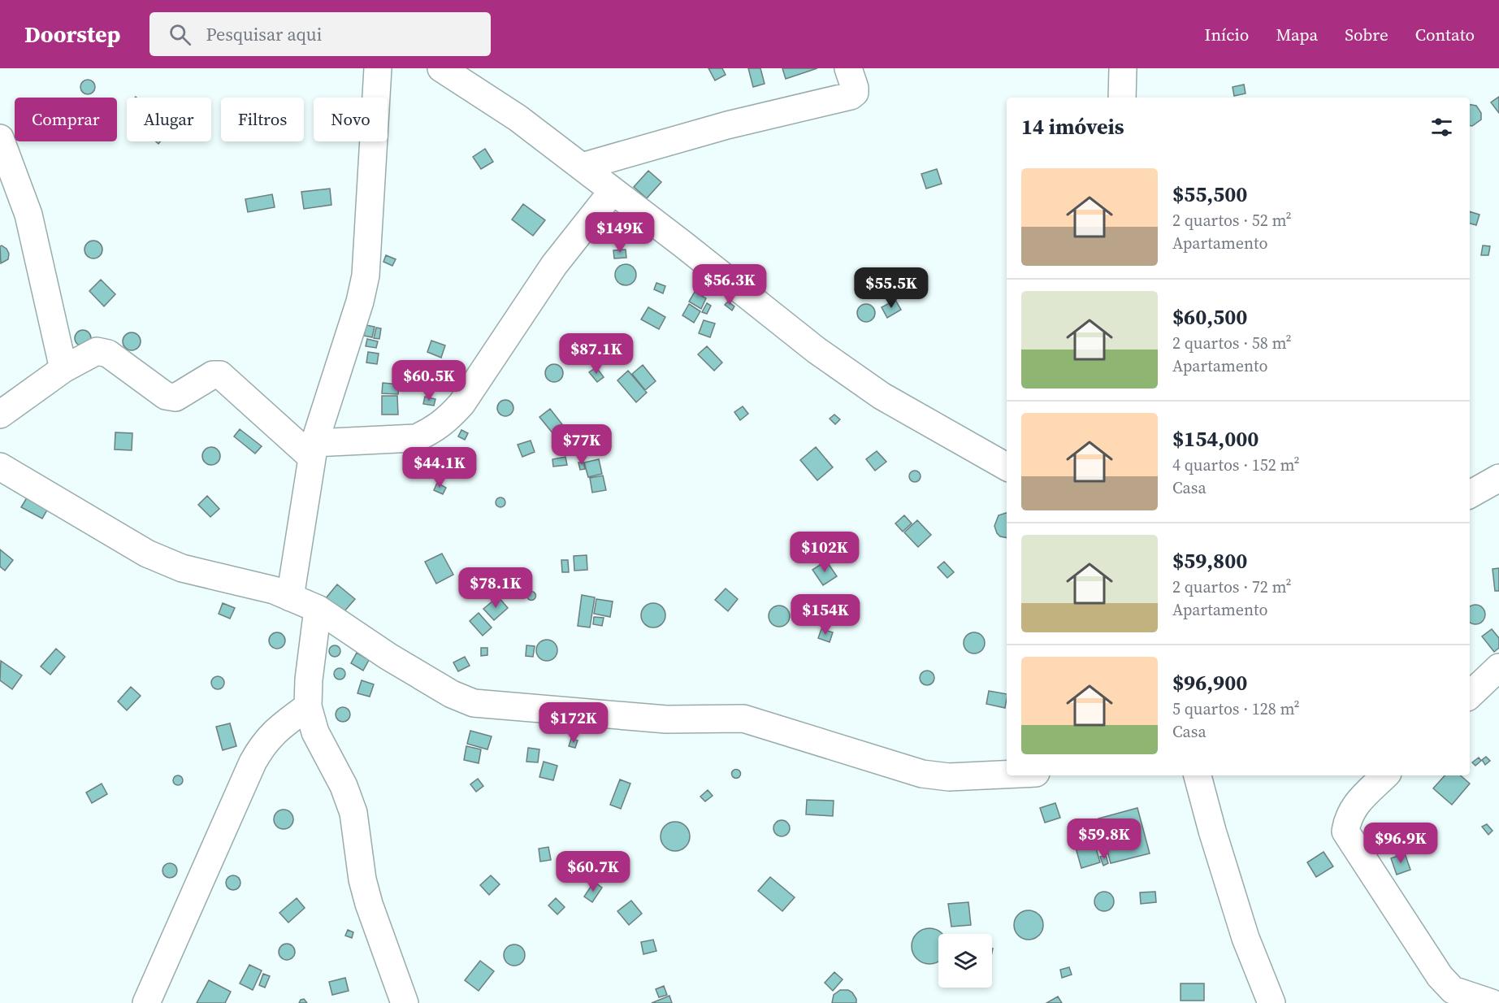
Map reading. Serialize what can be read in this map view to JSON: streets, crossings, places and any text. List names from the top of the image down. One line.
{"page":{"header":"Doorstep","search":"Pesquisar aqui","nav":["Início","Mapa","Sobre","Contato"],"chip":["Comprar","Alugar","Filtros","Novo"],"heading":"14 imóveis","list":[{"name":"$55,500","note":"2 quartos · 52 m² · Apartamento"},{"name":"$60,500","note":"2 quartos · 58 m² · Apartamento"},{"name":"$154,000","note":"4 quartos · 152 m² · Casa"},{"name":"$59,800","note":"2 quartos · 72 m² · Apartamento"},{"name":"$96,900","note":"5 quartos · 128 m² · Casa"}],"price":["$149K","$56.3K","$55.5K","$87.1K","$60.5K","$77K","$44.1K","$102K","$78.1K","$154K","$172K","$59.8K","$96.9K","$60.7K"]}}
